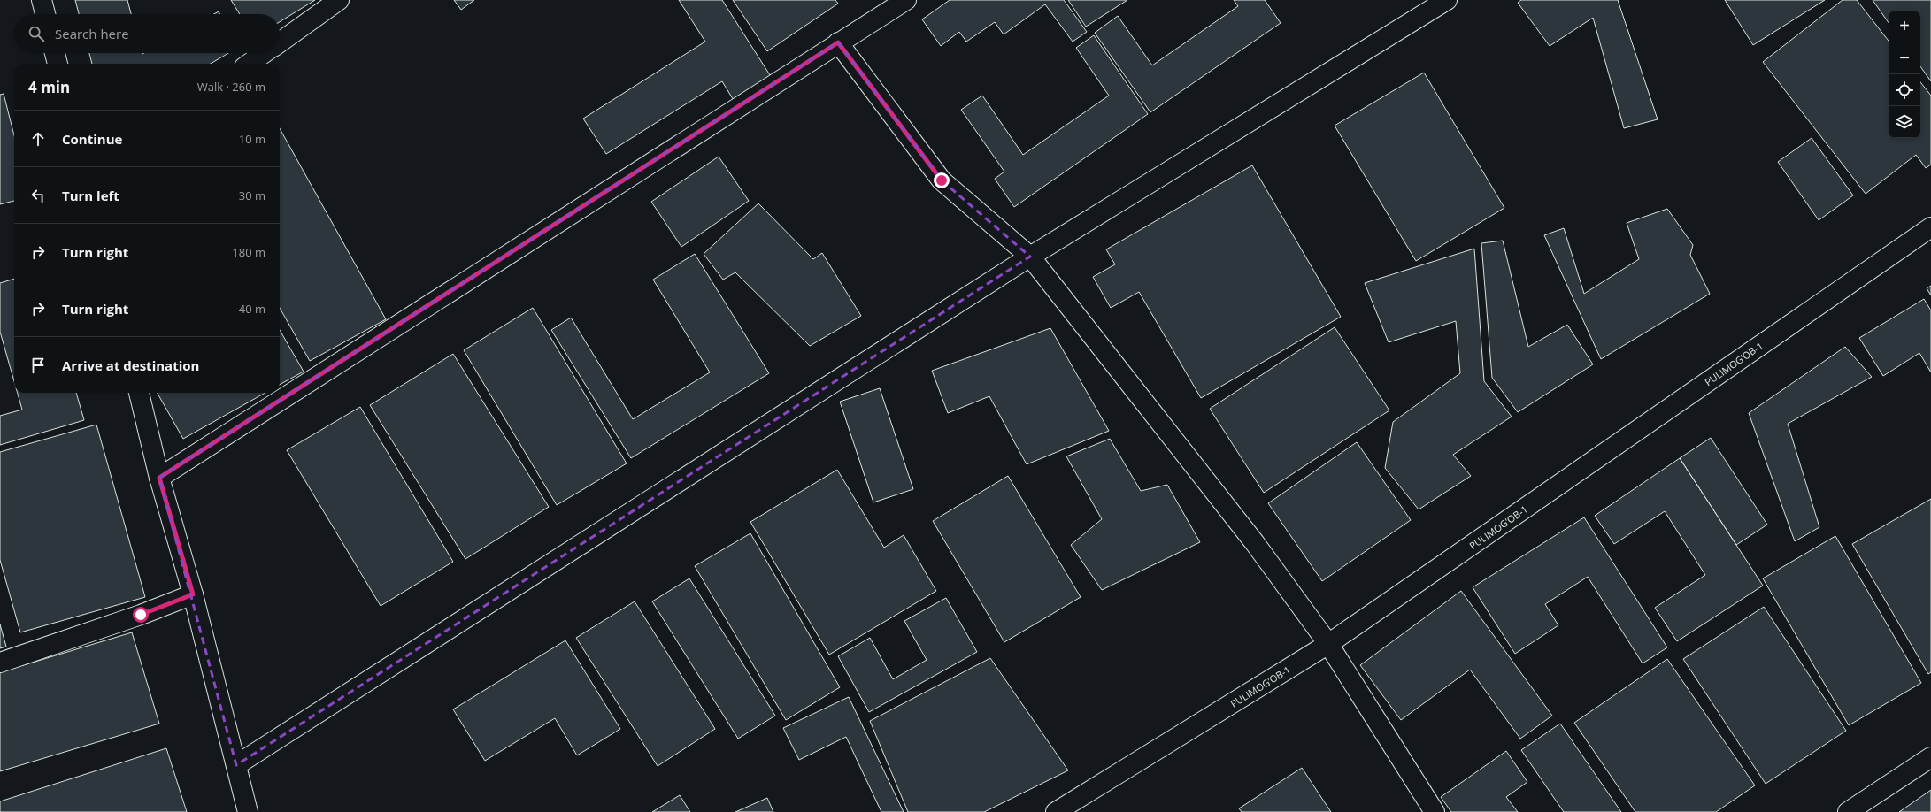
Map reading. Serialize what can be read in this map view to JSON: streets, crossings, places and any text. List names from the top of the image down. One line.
{"streets":{"street":["PULIMOG’OB-1"]},"page":{"map_buttons":["+","−"],"search":"Search here","heading":["4 min","Walk · 260 m"],"list":[["Continue","10 m"],["Turn left","30 m"],["Turn right","180 m"],["Turn right","40 m"],"Arrive at destination"]}}
